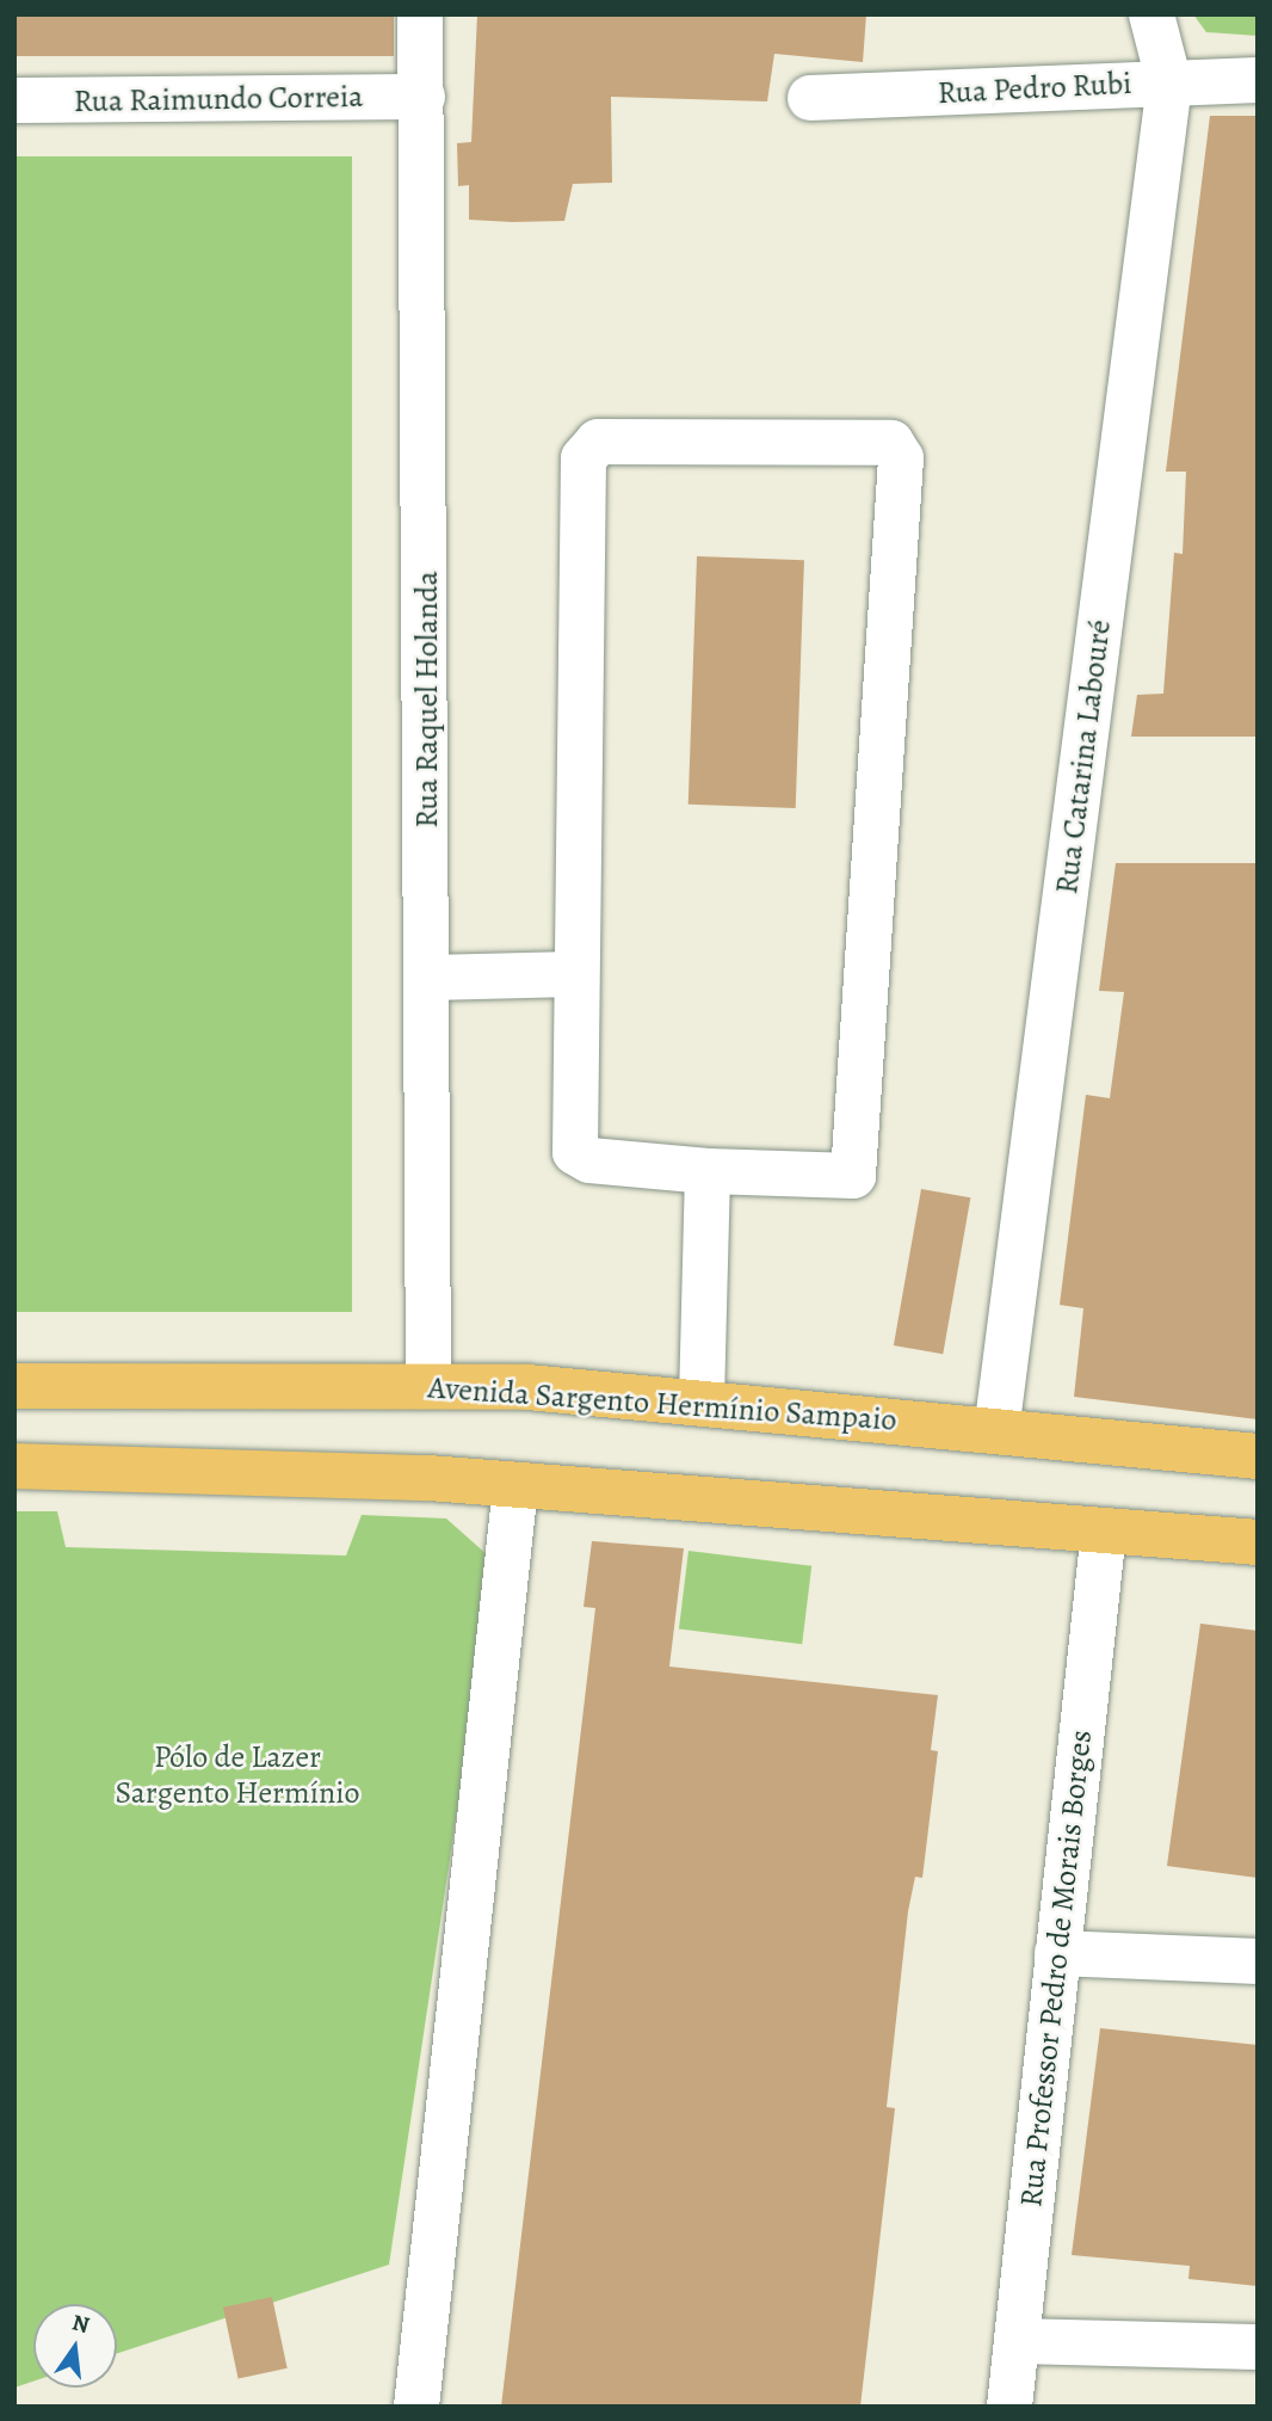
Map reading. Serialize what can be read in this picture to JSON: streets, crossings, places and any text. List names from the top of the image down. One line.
{"streets":{"main road":["Avenida Sargento Hermínio Sampaio"],"street":["Rua Pedro Rubi","Rua Raimundo Correia","Rua Raquel Holanda","Rua Catarina Labouré","Rua Professor Pedro de Morais Borges"]},"crossings":[["Rua Pedro Rubi","Rua Catarina Labouré"],["Rua Raimundo Correia","Rua Raquel Holanda"],["Rua Raquel Holanda","Avenida Sargento Hermínio Sampaio"],["Rua Catarina Labouré","Avenida Sargento Hermínio Sampaio"]],"parks":["Pólo de Lazer Sargento Hermínio"],"north":"top"}
